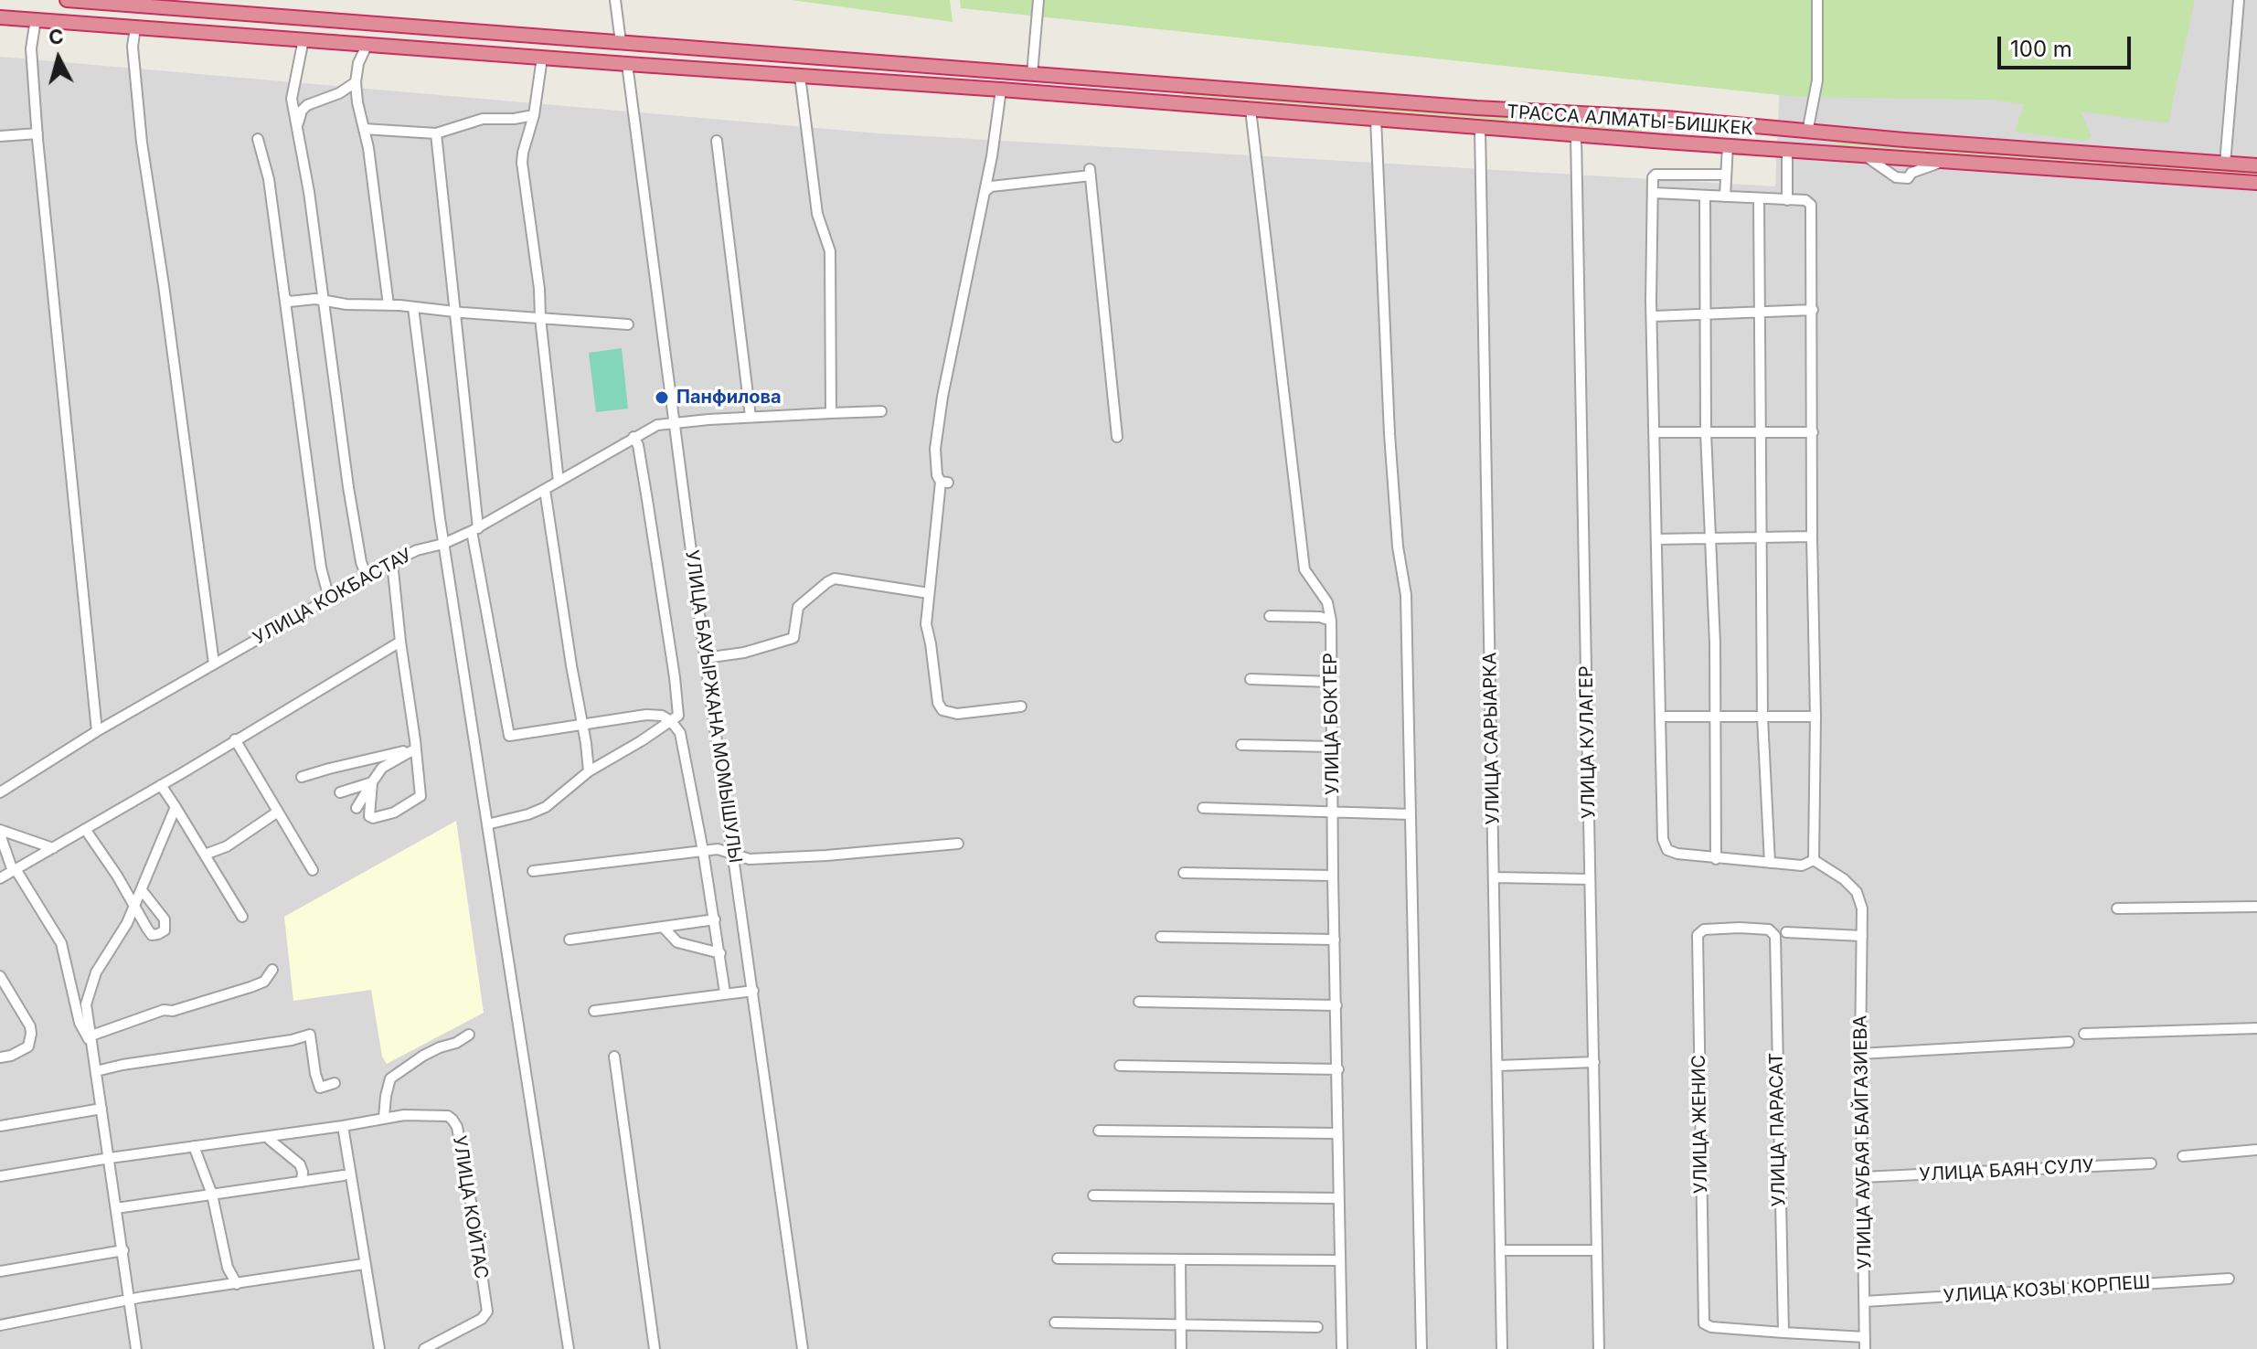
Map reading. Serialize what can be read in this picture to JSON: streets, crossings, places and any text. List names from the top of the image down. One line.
{"streets":{"highway":["ТРАССА АЛМАТЫ-БИШКЕК"],"street":["УЛИЦА КОКБАСТАУ","УЛИЦА БАУЫРЖАНА МОМЫШУЛЫ","УЛИЦА БОКТЕР","УЛИЦА САРЫАРКА","УЛИЦА КУЛАГЕР","УЛИЦА ЖЕНИС","УЛИЦА ПАРАСАТ","УЛИЦА АУБАЯ БАЙГАЗИЕВА","УЛИЦА БАЯН СУЛУ","УЛИЦА КОЙТАС","УЛИЦА КОЗЫ КОРПЕШ"]},"crossings":[["ТРАССА АЛМАТЫ-БИШКЕК","УЛИЦА БАУЫРЖАНА МОМЫШУЛЫ"],["ТРАССА АЛМАТЫ-БИШКЕК","УЛИЦА БОКТЕР"],["ТРАССА АЛМАТЫ-БИШКЕК","УЛИЦА САРЫАРКА"],["ТРАССА АЛМАТЫ-БИШКЕК","УЛИЦА КУЛАГЕР"],["УЛИЦА КОКБАСТАУ","УЛИЦА БАУЫРЖАНА МОМЫШУЛЫ"],["УЛИЦА ЖЕНИС","УЛИЦА ПАРАСАТ"],["УЛИЦА АУБАЯ БАЙГАЗИЕВА","УЛИЦА БАЯН СУЛУ"],["УЛИЦА АУБАЯ БАЙГАЗИЕВА","УЛИЦА КОЗЫ КОРПЕШ"]],"places":["Панфилова"],"scale_bar":"100 m","north":"top"}
